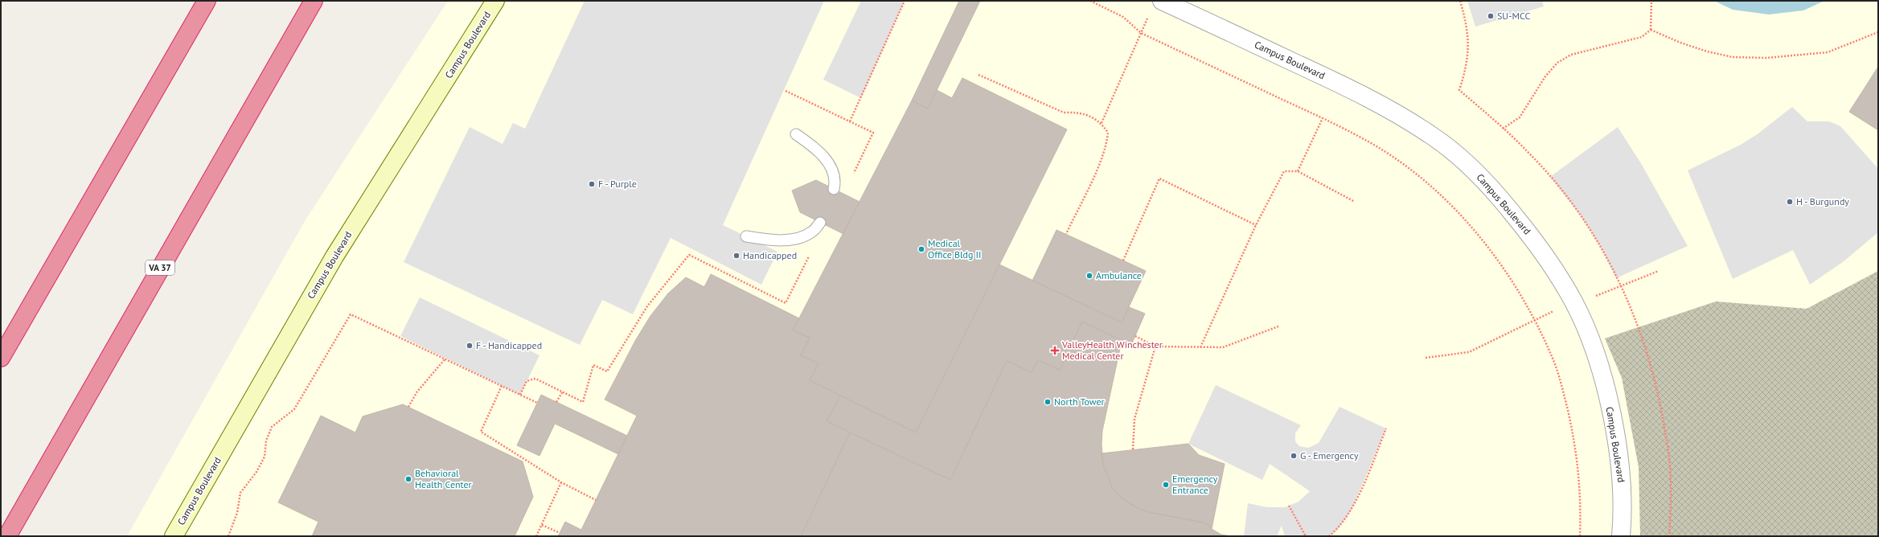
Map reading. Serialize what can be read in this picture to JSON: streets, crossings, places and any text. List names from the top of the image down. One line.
{"streets":{"highway":["VA 37"],"street":["Campus Boulevard"]},"places":{"other":["SU-MCC","F - Purple","H - Burgundy","Medical Office Bldg II","Handicapped","Ambulance","F - Handicapped","North Tower","G - Emergency","Behavioral Health Center","Emergency Entrance"],"health":["ValleyHealth Winchester Medical Center"]}}
